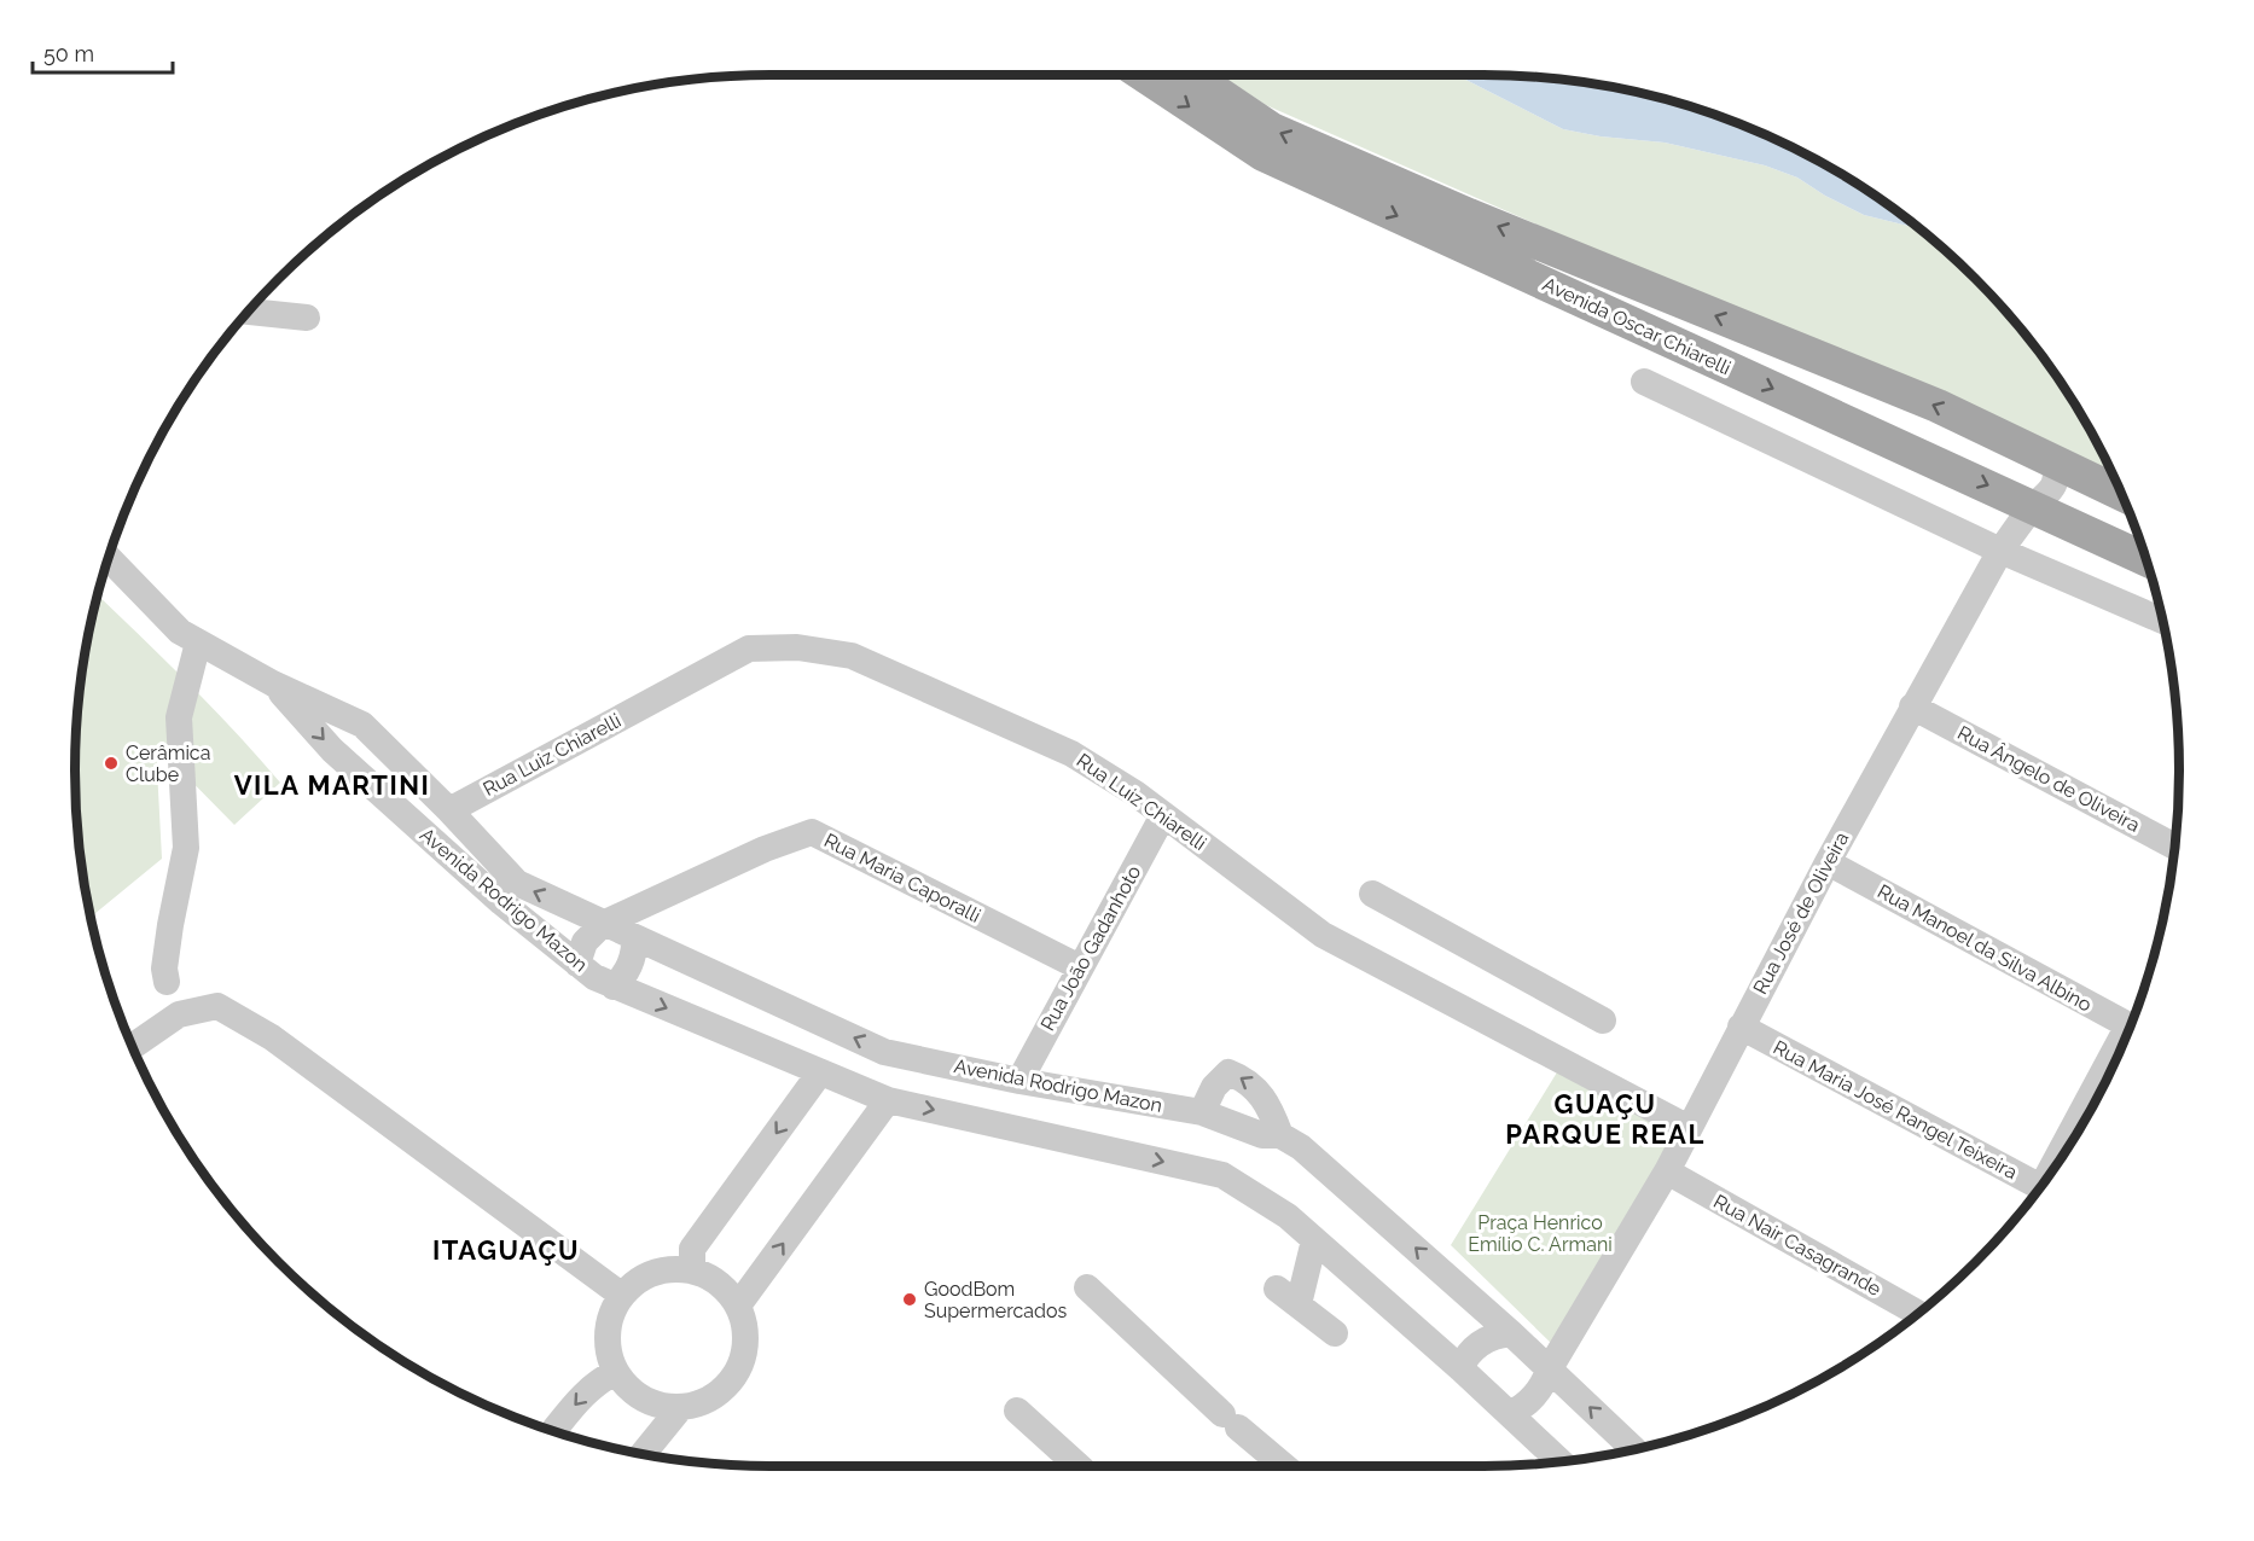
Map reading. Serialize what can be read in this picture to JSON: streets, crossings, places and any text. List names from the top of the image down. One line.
{"streets":{"main road":["Avenida Oscar Chiarelli"],"street":["Rua Luiz Chiarelli","Rua Ângelo de Oliveira","Rua Maria Caporalli","Avenida Rodrigo Mazon","Rua José de Oliveira","Rua João Gadanhoto","Rua Manoel da Silva Albino","Rua Maria José Rangel Teixeira","Rua Nair Casagrande"]},"crossings":[["Avenida Oscar Chiarelli","Rua José de Oliveira"],["Rua Luiz Chiarelli","Avenida Rodrigo Mazon"],["Rua Luiz Chiarelli","Rua José de Oliveira"],["Rua Luiz Chiarelli","Rua João Gadanhoto"],["Rua Ângelo de Oliveira","Rua José de Oliveira"],["Rua Maria Caporalli","Avenida Rodrigo Mazon"],["Rua Maria Caporalli","Rua João Gadanhoto"],["Avenida Rodrigo Mazon","Rua José de Oliveira"],["Avenida Rodrigo Mazon","Rua João Gadanhoto"],["Rua José de Oliveira","Rua Manoel da Silva Albino"],["Rua José de Oliveira","Rua Maria José Rangel Teixeira"],["Rua José de Oliveira","Rua Nair Casagrande"]],"districts":["VILA MARTINI","GUAÇU PARQUE REAL","ITAGUAÇU"],"parks":["Praça Henrico Emílio C. Armani"],"places":["Cerâmica Clube","GoodBom Supermercados"],"scale_bar":"50 m"}
